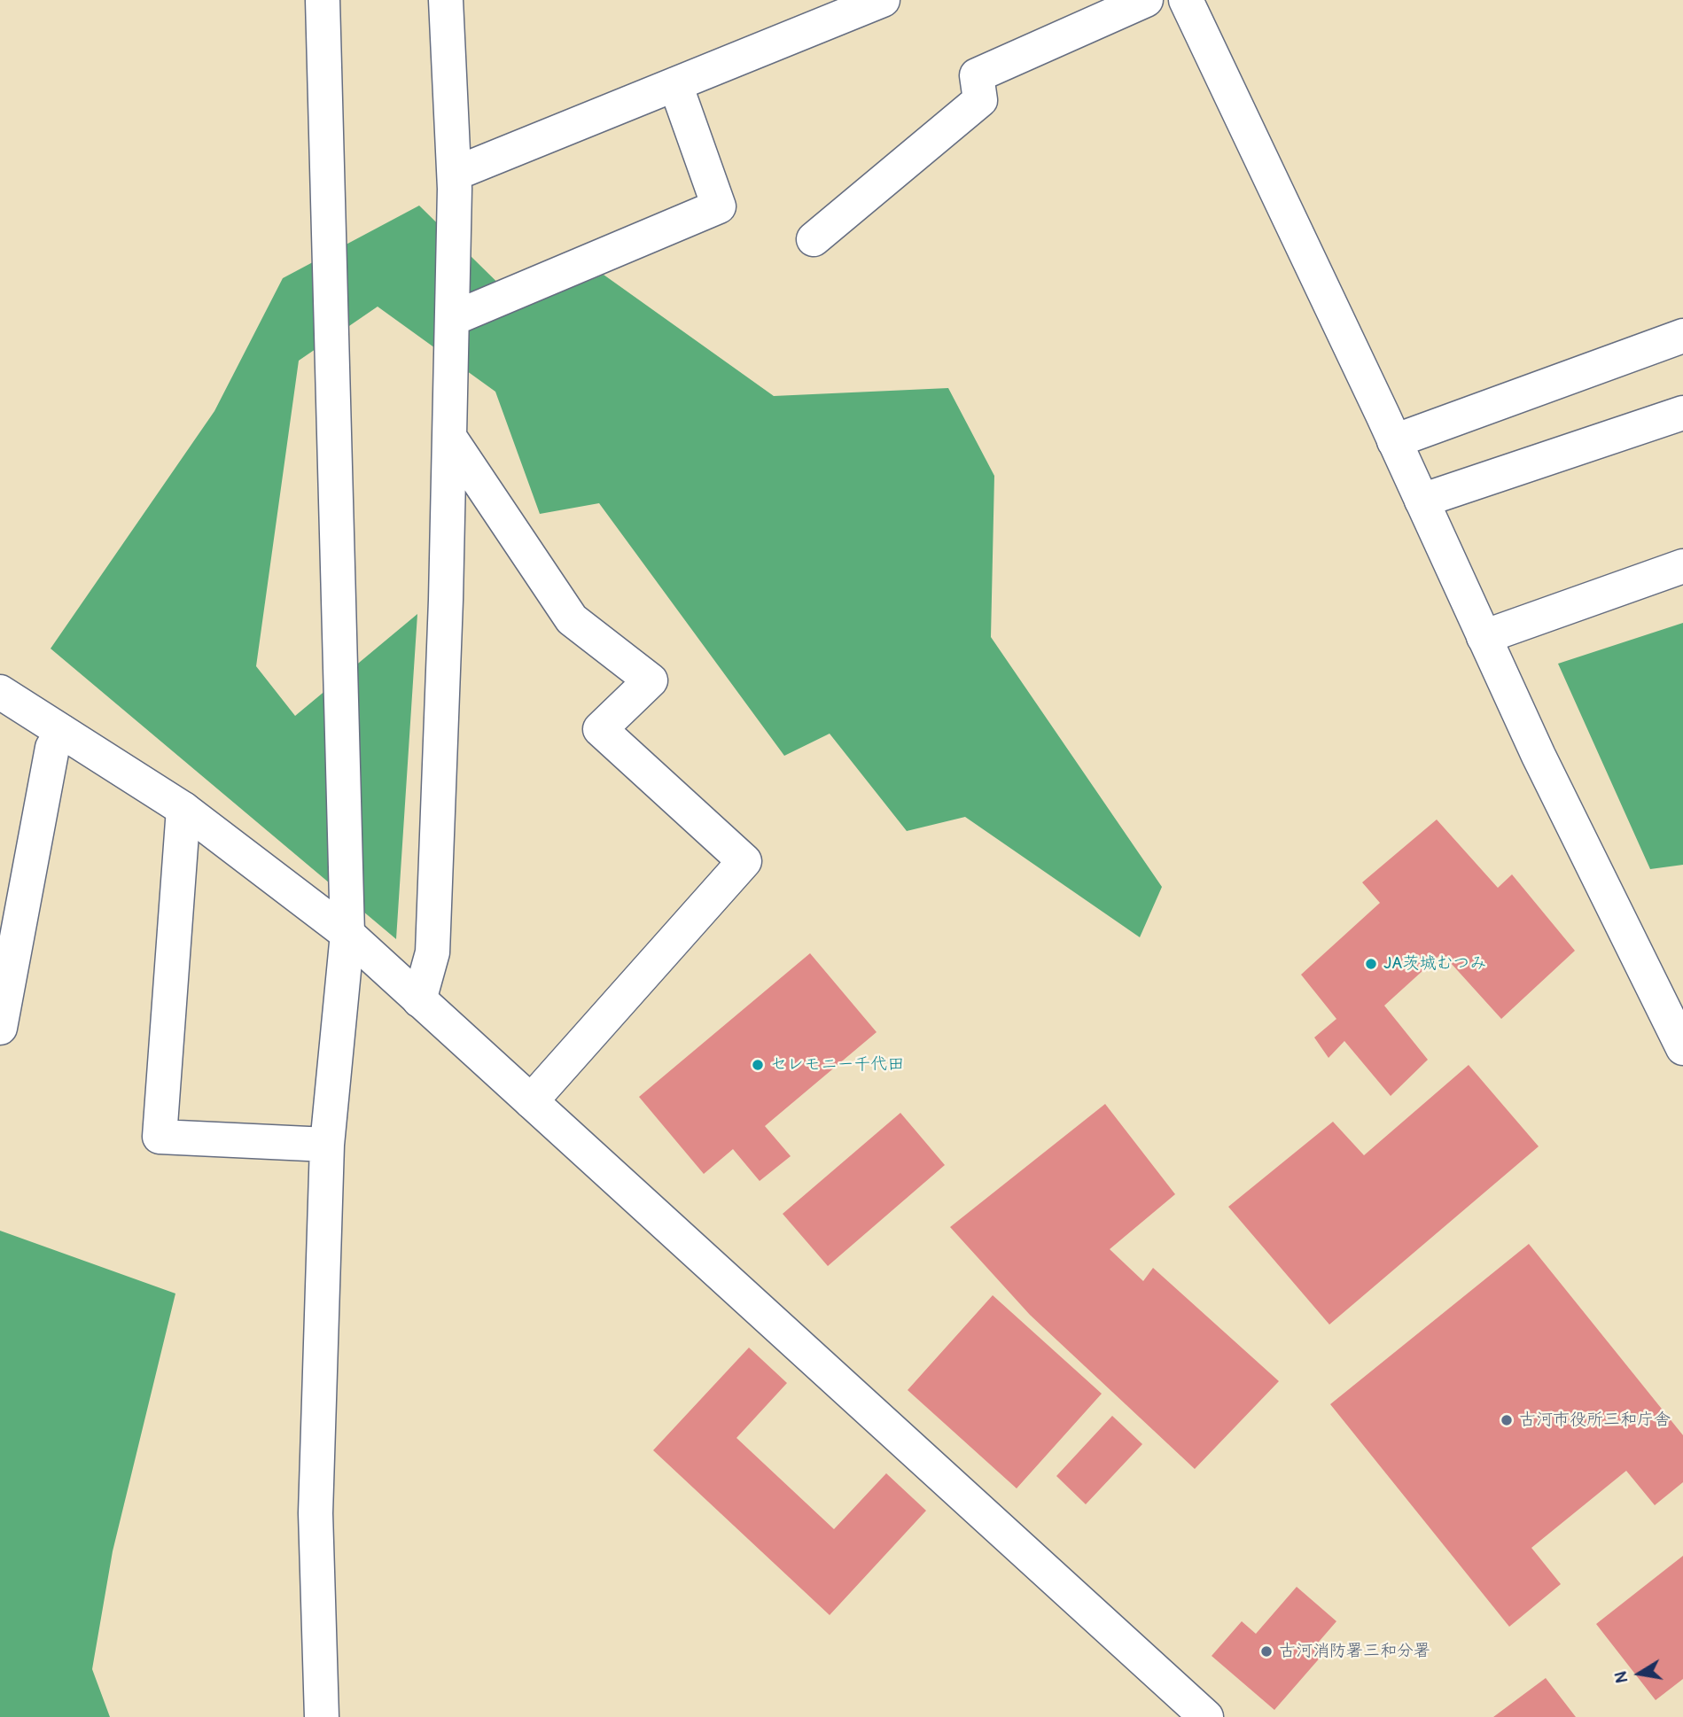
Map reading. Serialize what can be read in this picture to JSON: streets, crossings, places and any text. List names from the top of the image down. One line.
{"places":["JA茨城むつみ","セレモニー千代田","古河市役所三和庁舎","古河消防署三和分署"],"north":"left"}
